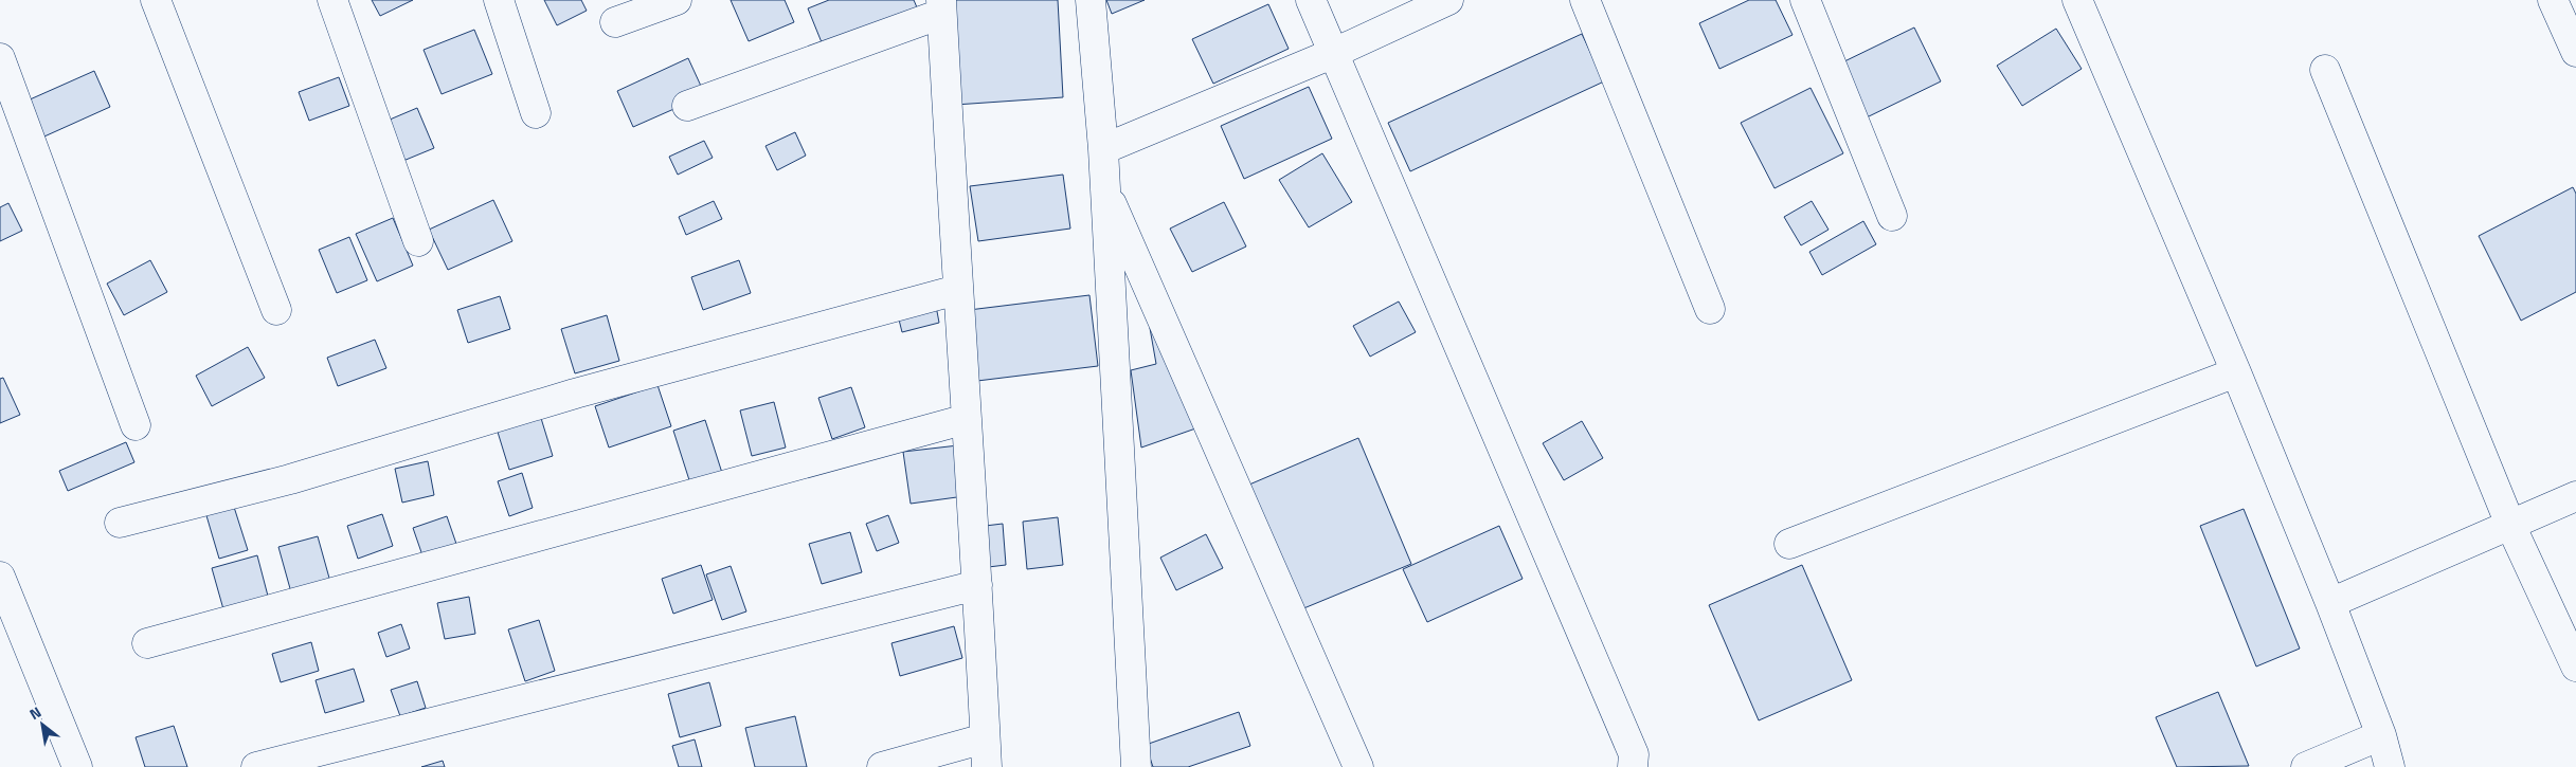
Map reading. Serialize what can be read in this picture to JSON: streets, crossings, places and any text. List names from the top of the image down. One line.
{"north":"top left"}
